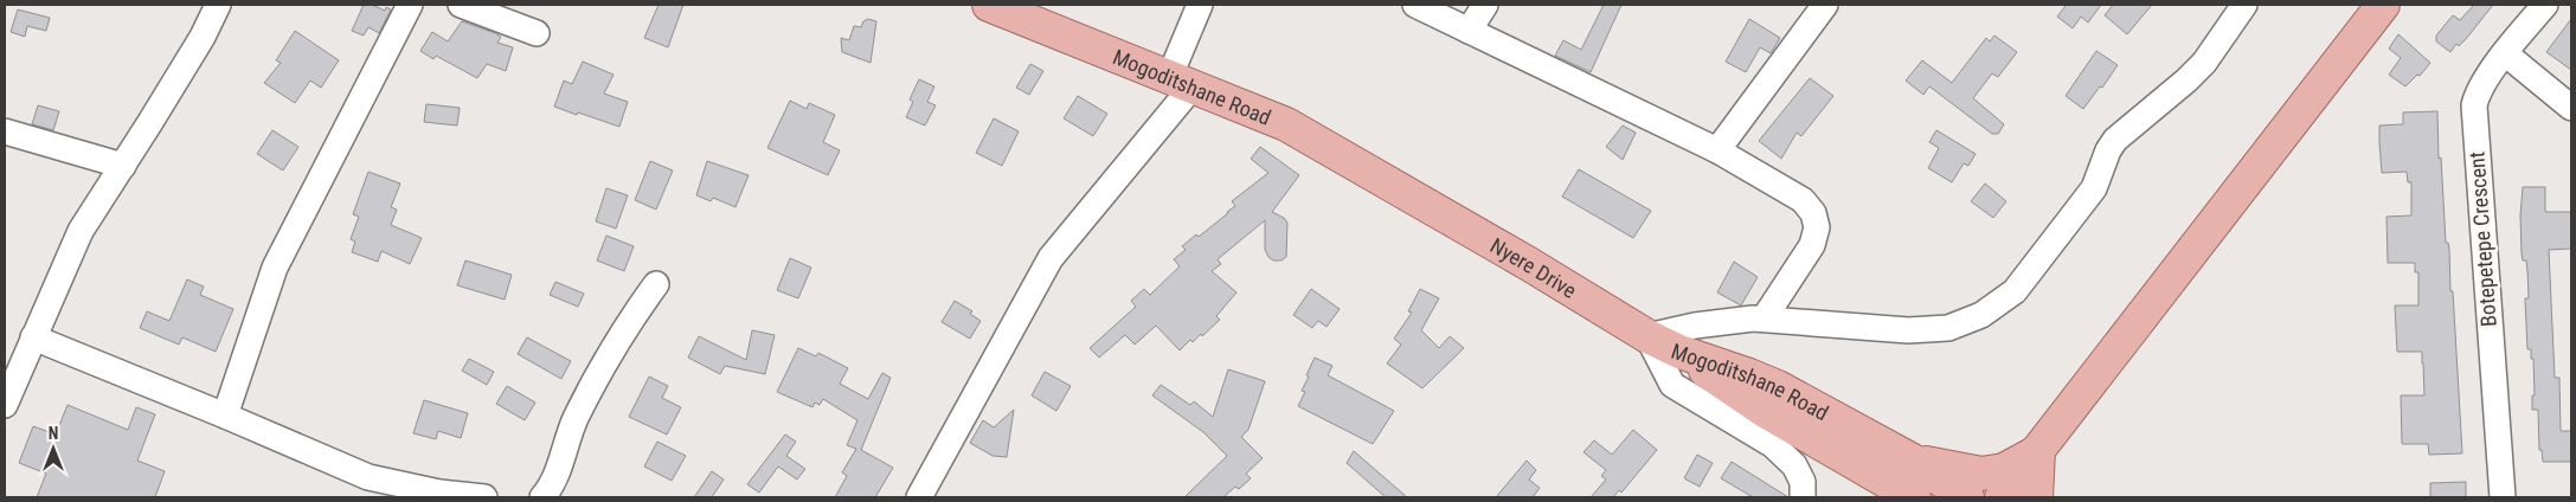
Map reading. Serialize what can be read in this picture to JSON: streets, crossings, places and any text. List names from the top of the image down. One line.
{"streets":{"main road":["Mogoditshane Road","Nyere Drive"],"street":["Botepetepe Crescent"]},"crossings":[["Mogoditshane Road","Nyere Drive"]],"north":"top"}
